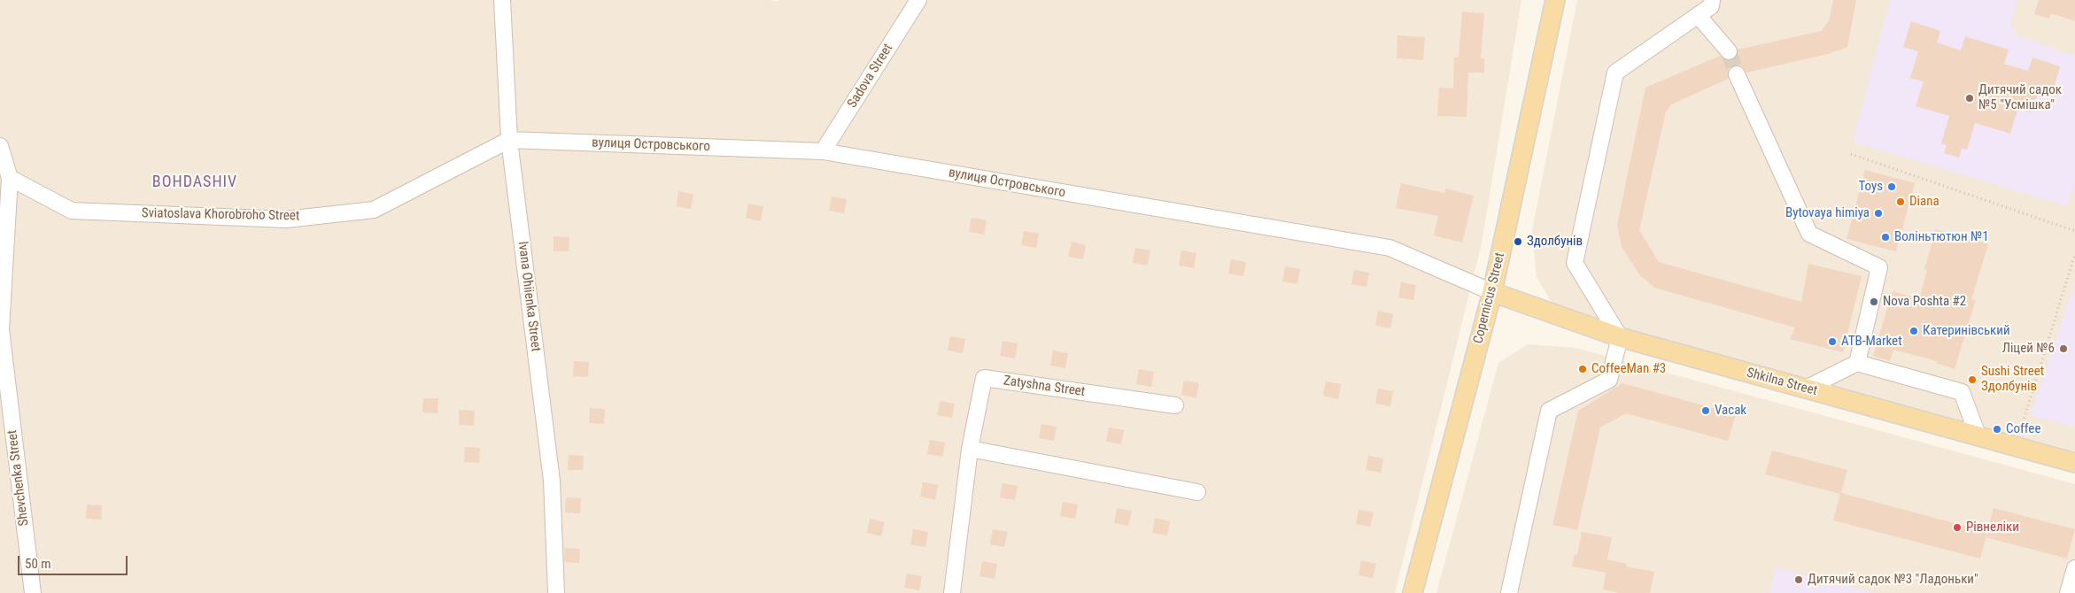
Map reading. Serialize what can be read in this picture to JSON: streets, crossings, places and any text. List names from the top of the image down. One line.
{"streets":{"main road":["Copernicus Street","Shkilna Street"],"street":["Sadova Street","вулиця Островського","Sviatoslava Khorobroho Street","Ivana Ohiienka Street","Zatyshna Street","Shevchenka Street"]},"crossings":[["Sadova Street","вулиця Островського"],["вулиця Островського","Sviatoslava Khorobroho Street"],["вулиця Островського","Ivana Ohiienka Street"],["вулиця Островського","Copernicus Street"],["вулиця Островського","Shkilna Street"],["Sviatoslava Khorobroho Street","Ivana Ohiienka Street"],["Sviatoslava Khorobroho Street","Shevchenka Street"],["Copernicus Street","Shkilna Street"]],"districts":["BOHDASHIV"],"places":["Дитячий садок №5 \"Усмішка\"","Toys","Diana","Bytovaya himiya","Воліньтютюн №1","Здолбунів","Nova Poshta #2","Катеринівський","ATB-Market","Ліцей №6","CoffeeMan #3","Sushi Street Здолбунів","Vacak","Coffee","Рівнеліки","Дитячий садок №3 \"Ладоньки\""],"scale_bar":"50 m"}
